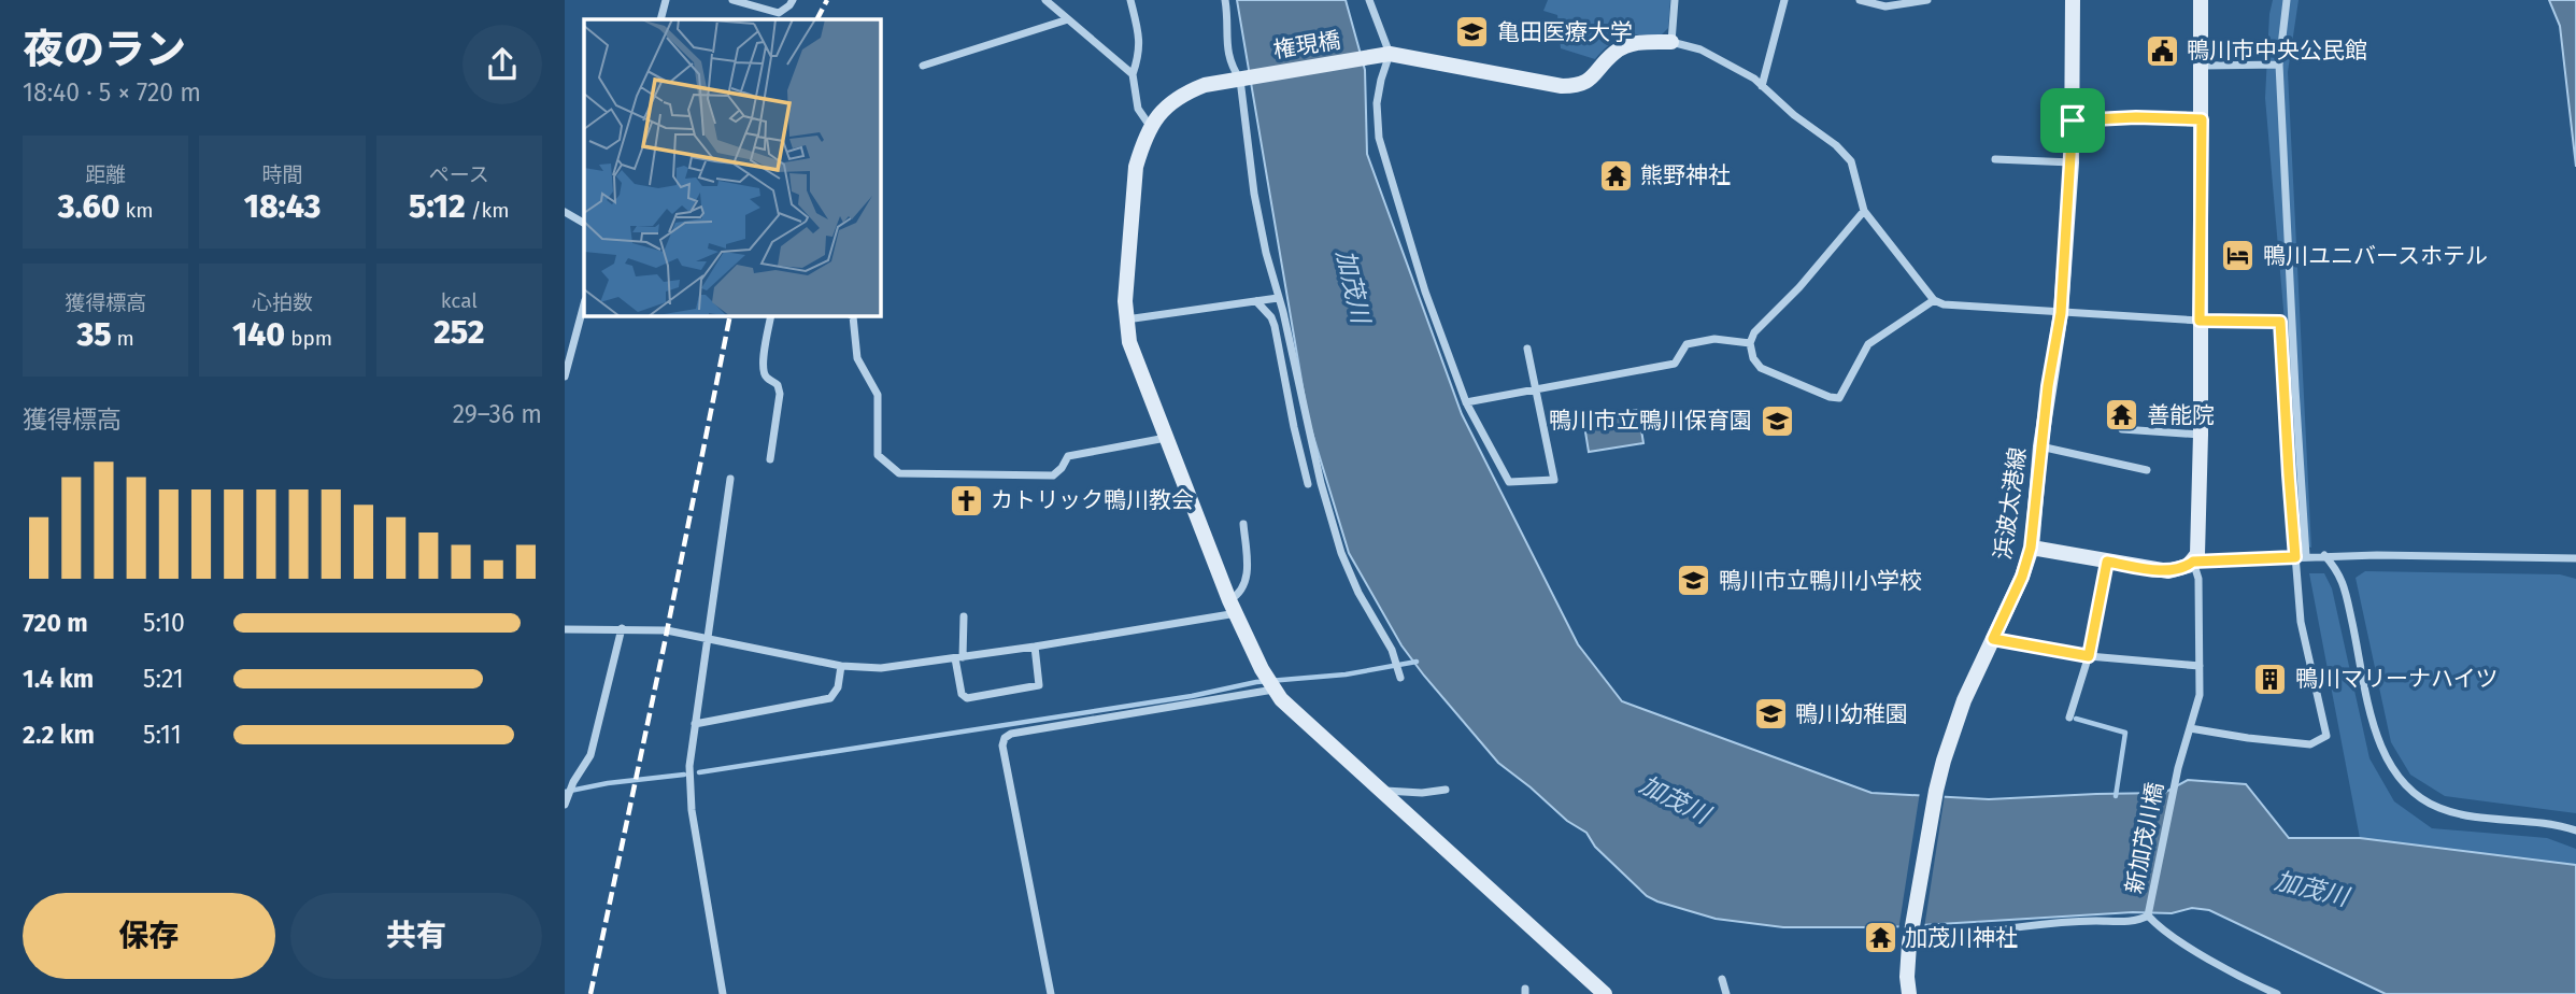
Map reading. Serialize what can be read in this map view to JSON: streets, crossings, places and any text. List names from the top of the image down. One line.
{"streets":{"main road":["権現橋","浜波太港線"],"street":["新加茂川橋"]},"water":["加茂川"],"places":{"school or university":["亀田医療大学","鴨川市立鴨川保育園","鴨川市立鴨川小学校","鴨川幼稚園"],"public building":["鴨川市中央公民館"],"temple":["熊野神社","善能院","加茂川神社"],"hotel":["鴨川ユニバースホテル"],"church":["カトリック鴨川教会"],"building":["鴨川マリーナハイツ"]},"page":{"heading":["夜のラン","18:40 · 5 × 720 m"],"stats":[["距離","3.60 km"],["時間","18:43"],["ペース","5:12 /km"],["獲得標高","35 m"],["心拍数","140 bpm"],["kcal","252"]],"chart":["獲得標高","29–36 m"],"list":[{"name":"720 m","note":"5:10"},{"name":"1.4 km","note":"5:21"},{"name":"2.2 km","note":"5:11"}],"buttons":["保存","共有"]}}
